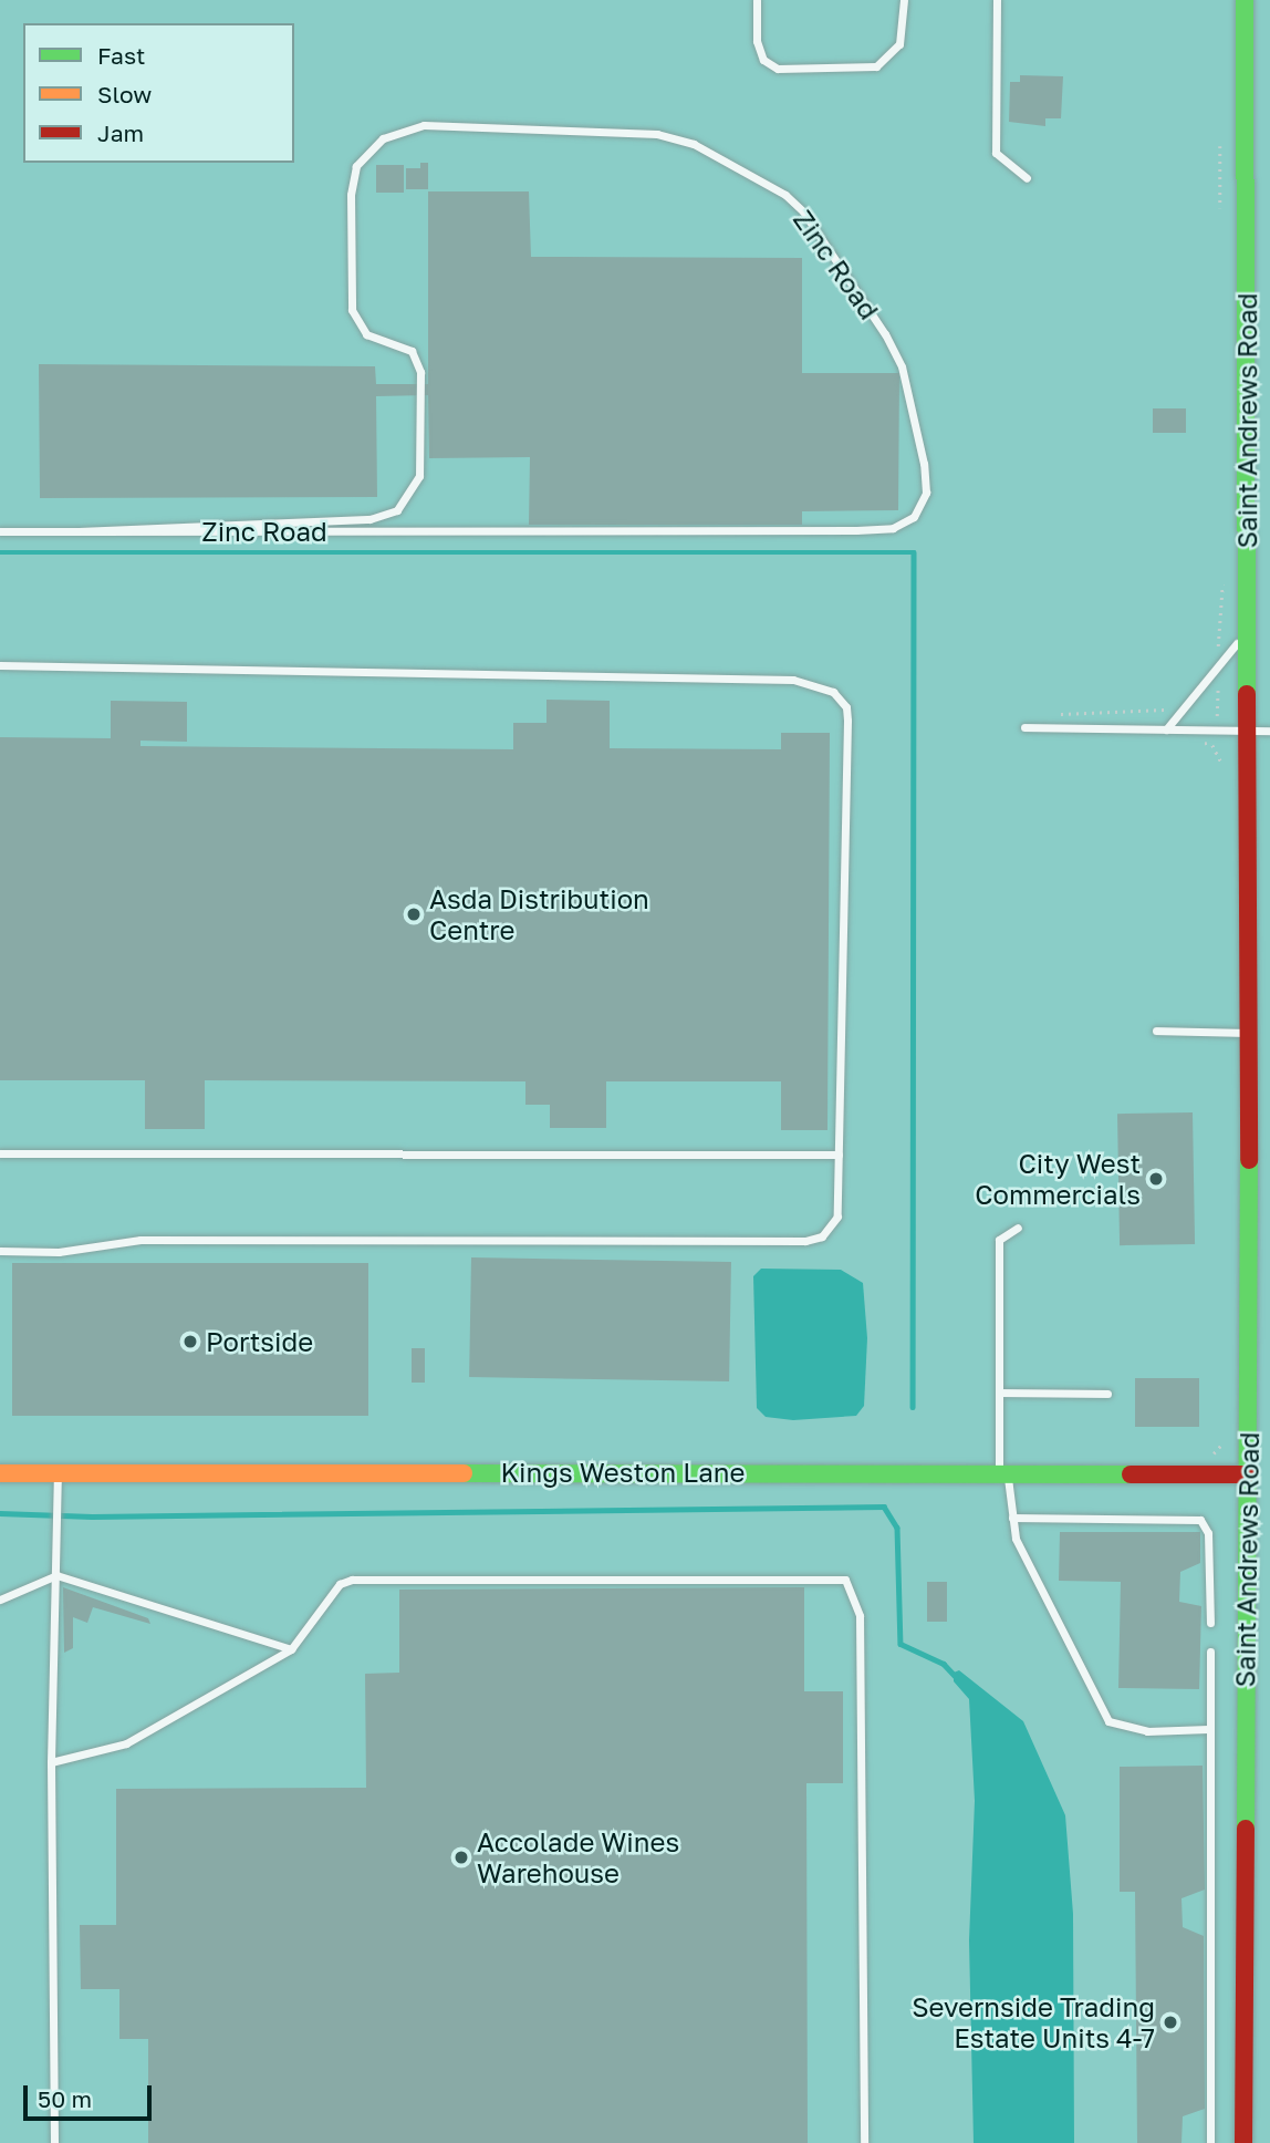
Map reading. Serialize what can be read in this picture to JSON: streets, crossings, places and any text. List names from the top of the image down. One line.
{"streets":{"main road":["Saint Andrews Road","Kings Weston Lane"],"lane":["Zinc Road"]},"crossings":[["Saint Andrews Road","Kings Weston Lane"]],"places":["Asda Distribution Centre","City West Commercials","Portside","Accolade Wines Warehouse","Severnside Trading Estate Units 4-7"],"legend":["Fast","Slow","Jam"],"scale_bar":"50 m"}
